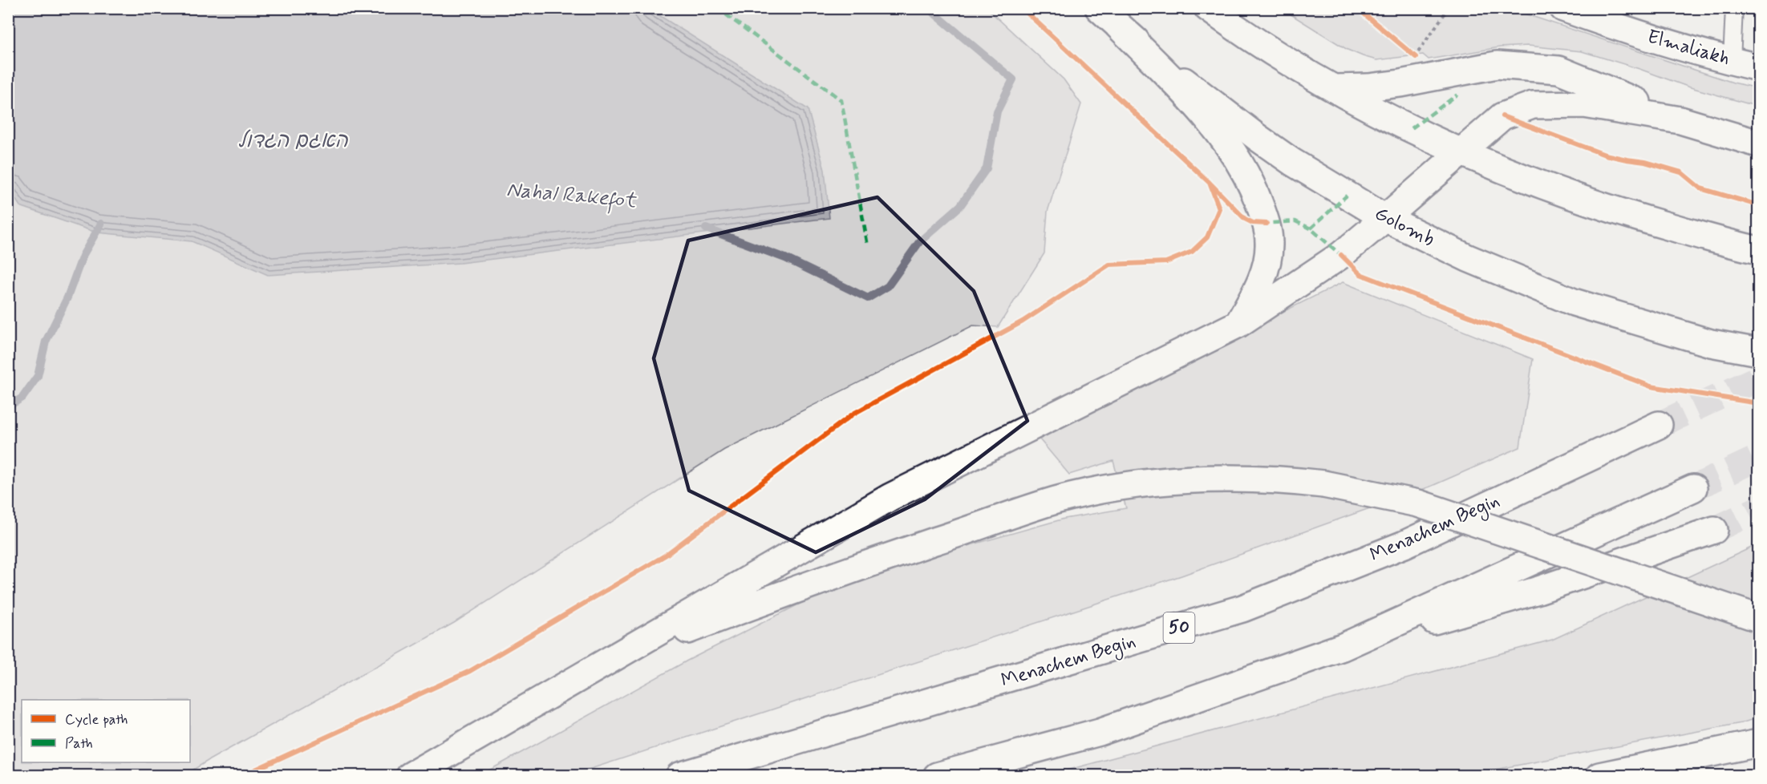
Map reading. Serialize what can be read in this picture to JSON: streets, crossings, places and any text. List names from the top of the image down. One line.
{"streets":{"main road":["Elmaliakh","Golomb","Menachem Begin","50"]},"water":["האגם הגדול","Nahal Rakefot"],"legend":["Cycle path","Path"]}
